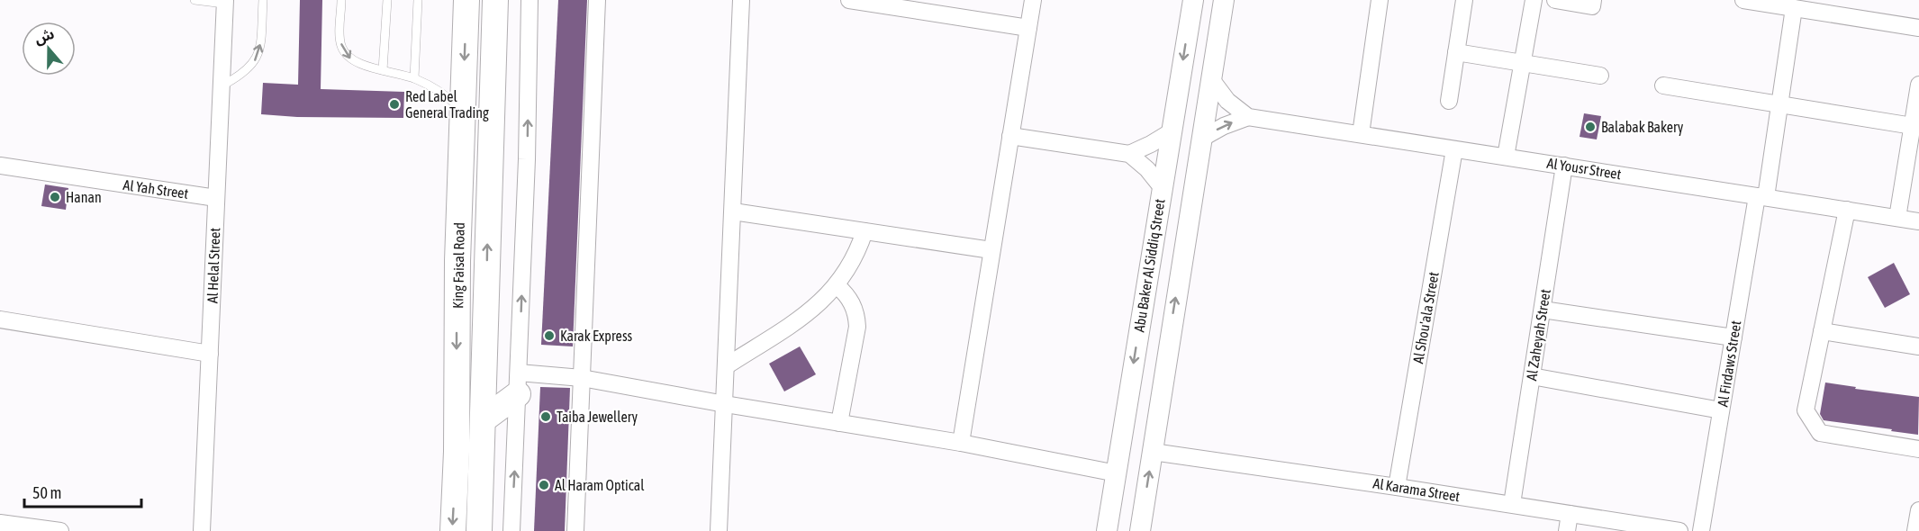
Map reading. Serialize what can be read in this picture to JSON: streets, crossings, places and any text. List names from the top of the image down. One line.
{"streets":{"main road":["King Faisal Road"],"street":["Al Yousr Street","Al Yah Street","Al Helal Street","Abu Baker Al Siddiq Street","Al Shou'ala Street","Al Zaheyah Street","Al Firdaws Street","Al Karama Street"]},"crossings":[["Al Yousr Street","Al Shou'ala Street"],["Al Yousr Street","Al Zaheyah Street"],["Al Yousr Street","Al Firdaws Street"],["Al Yah Street","Al Helal Street"],["Al Shou'ala Street","Al Karama Street"],["Al Zaheyah Street","Al Karama Street"]],"places":["Red Label General Trading","Balabak Bakery","Hanan","Karak Express","Taiba Jewellery","Al Haram Optical"],"scale_bar":"50 m","north":"top"}
